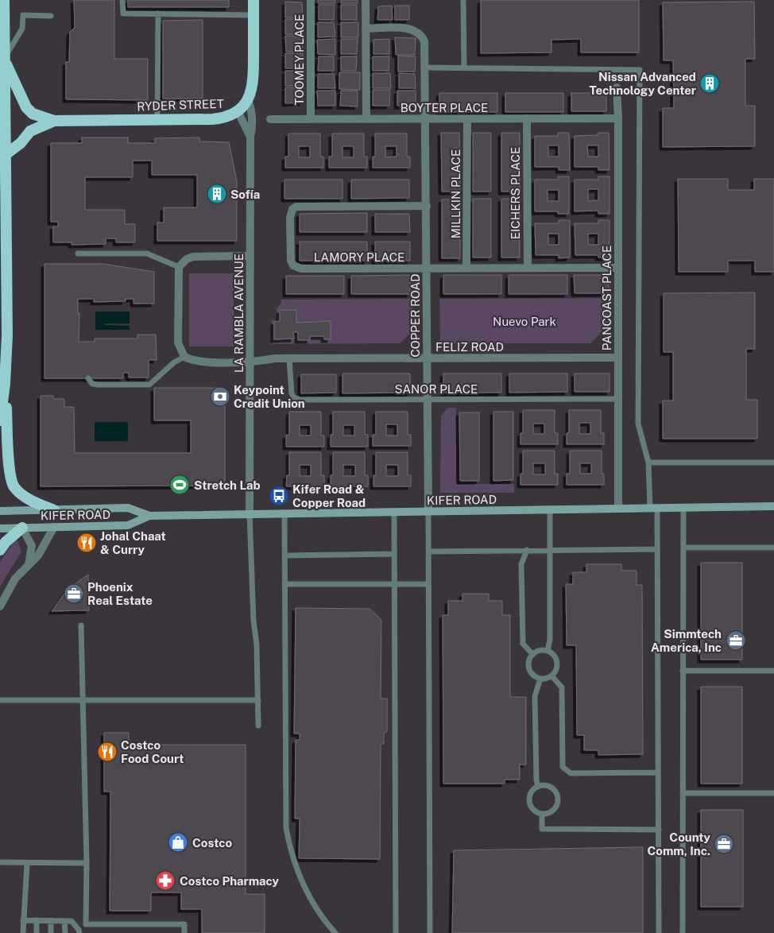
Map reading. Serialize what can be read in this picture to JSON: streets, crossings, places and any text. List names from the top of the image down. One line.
{"streets":{"highway":["RYDER STREET"],"main road":["KIFER ROAD"],"street":["TOOMEY PLACE","BOYTER PLACE","EICHERS PLACE","MILLKIN PLACE","LAMORY PLACE","PANCOAST PLACE","LA RAMBLA AVENUE","COPPER ROAD","FELIZ ROAD"],"lane":["SANOR PLACE"]},"crossings":[["TOOMEY PLACE","BOYTER PLACE"],["RYDER STREET","LA RAMBLA AVENUE"],["BOYTER PLACE","EICHERS PLACE"],["BOYTER PLACE","MILLKIN PLACE"],["BOYTER PLACE","PANCOAST PLACE"],["BOYTER PLACE","COPPER ROAD"],["EICHERS PLACE","LAMORY PLACE"],["MILLKIN PLACE","LAMORY PLACE"],["LAMORY PLACE","PANCOAST PLACE"],["LAMORY PLACE","COPPER ROAD"],["PANCOAST PLACE","FELIZ ROAD"],["PANCOAST PLACE","SANOR PLACE"],["PANCOAST PLACE","KIFER ROAD"],["LA RAMBLA AVENUE","FELIZ ROAD"],["LA RAMBLA AVENUE","KIFER ROAD"],["COPPER ROAD","FELIZ ROAD"],["COPPER ROAD","SANOR PLACE"],["COPPER ROAD","KIFER ROAD"],["FELIZ ROAD","SANOR PLACE"]],"parks":["Nuevo Park"],"places":{"building":["Nissan Advanced Technology Center","Sofía"],"bank":["Keypoint Credit Union"],"sports":["Stretch Lab"],"bus stop":["Kifer Road & Copper Road"],"restaurant":["Johal Chaat & Curry","Costco Food Court"],"office":["Phoenix Real Estate","Simmtech America, Inc","County Comm, Inc."],"shop":["Costco"],"pharmacy":["Costco Pharmacy"]}}
